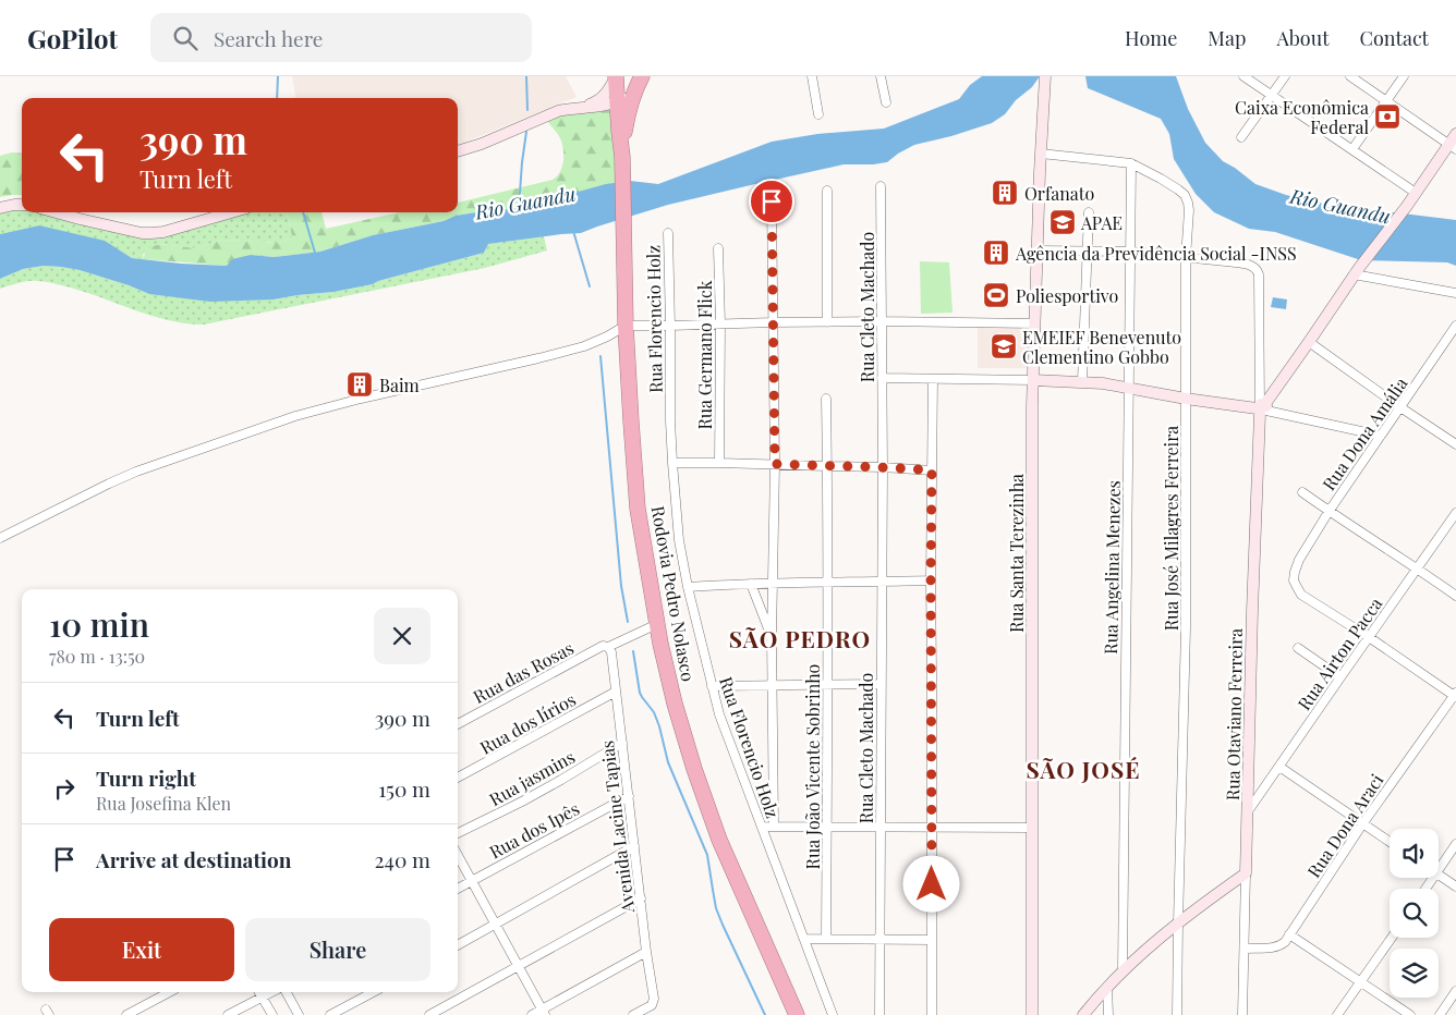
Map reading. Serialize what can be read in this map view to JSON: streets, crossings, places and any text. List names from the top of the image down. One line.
{"streets":{"highway":["Rodovia Pedro Nolasco"],"street":["Rua Cleto Machado","Rua Florencio Holz","Rua Germano Flick","Rua Dona Amália","Rua José Milagres Ferreira","Rua Santa Terezinha","Rua Angelina Menezes","Rua Airton Pacca","Rua das Rosas","Rua Otaviano Ferreira","Rua dos lírios","Rua João Vicente Sobrinho","Rua jasmins","Rua Dona Araci","Avenida Lacine Tapias","Rua dos Ipês"]},"crossings":[["Rua Dona Amália","Rua Airton Pacca"],["Rua José Milagres Ferreira","Rua Santa Terezinha"],["Rua José Milagres Ferreira","Rua Angelina Menezes"],["Rua José Milagres Ferreira","Rua Otaviano Ferreira"],["Rodovia Pedro Nolasco","Rua das Rosas"],["Rua Airton Pacca","Rua Otaviano Ferreira"],["Rua das Rosas","Avenida Lacine Tapias"],["Rua Otaviano Ferreira","Rua Dona Araci"],["Rua dos lírios","Avenida Lacine Tapias"],["Rua jasmins","Avenida Lacine Tapias"],["Avenida Lacine Tapias","Rua dos Ipês"]],"districts":["SÃO PEDRO","SÃO JOSÉ"],"water":["Rio Guandu"],"places":{"bank":["Caixa Econômica Federal"],"building":["Orfanato","Agência da Previdência Social -INSS","Baim"],"school or university":["APAE","EMEIEF Benevenuto Clementino Gobbo"],"sports":["Poliesportivo"]},"page":{"header":"GoPilot","search":"Search here","nav":["Home","Map","About","Contact"],"turn":["390 m","Turn left"],"heading":["10 min","780 m · 13:50"],"list":[{"name":"Turn left","value":"390 m"},{"name":"Turn right","note":"Rua Josefina Klen","value":"150 m"},{"name":"Arrive at destination","value":"240 m"}],"buttons":["Exit","Share"]}}
